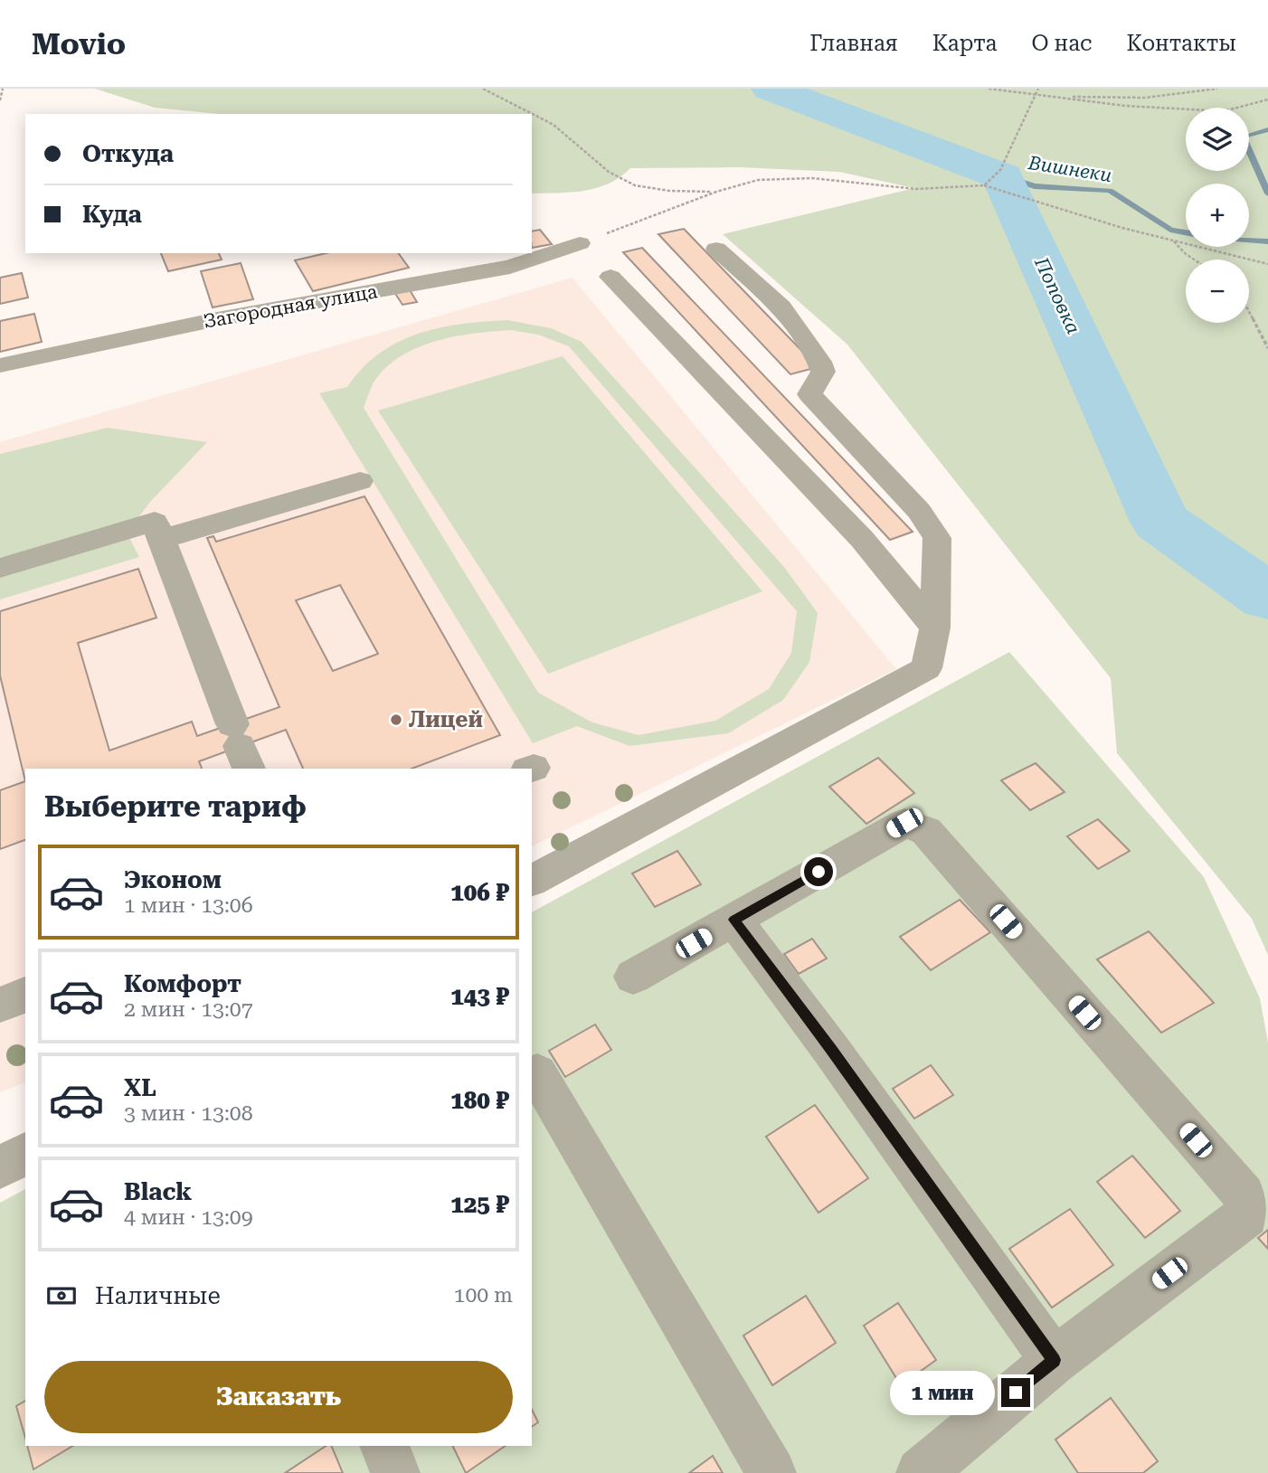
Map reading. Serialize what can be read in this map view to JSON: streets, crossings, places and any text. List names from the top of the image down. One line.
{"streets":{"street":["Загородная улица"]},"water":["Вишнеки","Поповка"],"places":["Лицей"],"page":{"header":"Movio","nav":["Главная","Карта","О нас","Контакты"],"map_buttons":["+","−"],"banner":["Откуда","Куда"],"heading":"Выберите тариф","list":[{"name":"Эконом","note":"1 мин · 13:06","value":"106 ₽"},{"name":"Комфорт","note":"2 мин · 13:07","value":"143 ₽"},{"name":"XL","note":"3 мин · 13:08","value":"180 ₽"},{"name":"Black","note":"4 мин · 13:09","value":"125 ₽"}],"pay":["Наличные","100 m"],"buttons":"Заказать","bubble":"1 мин"}}
